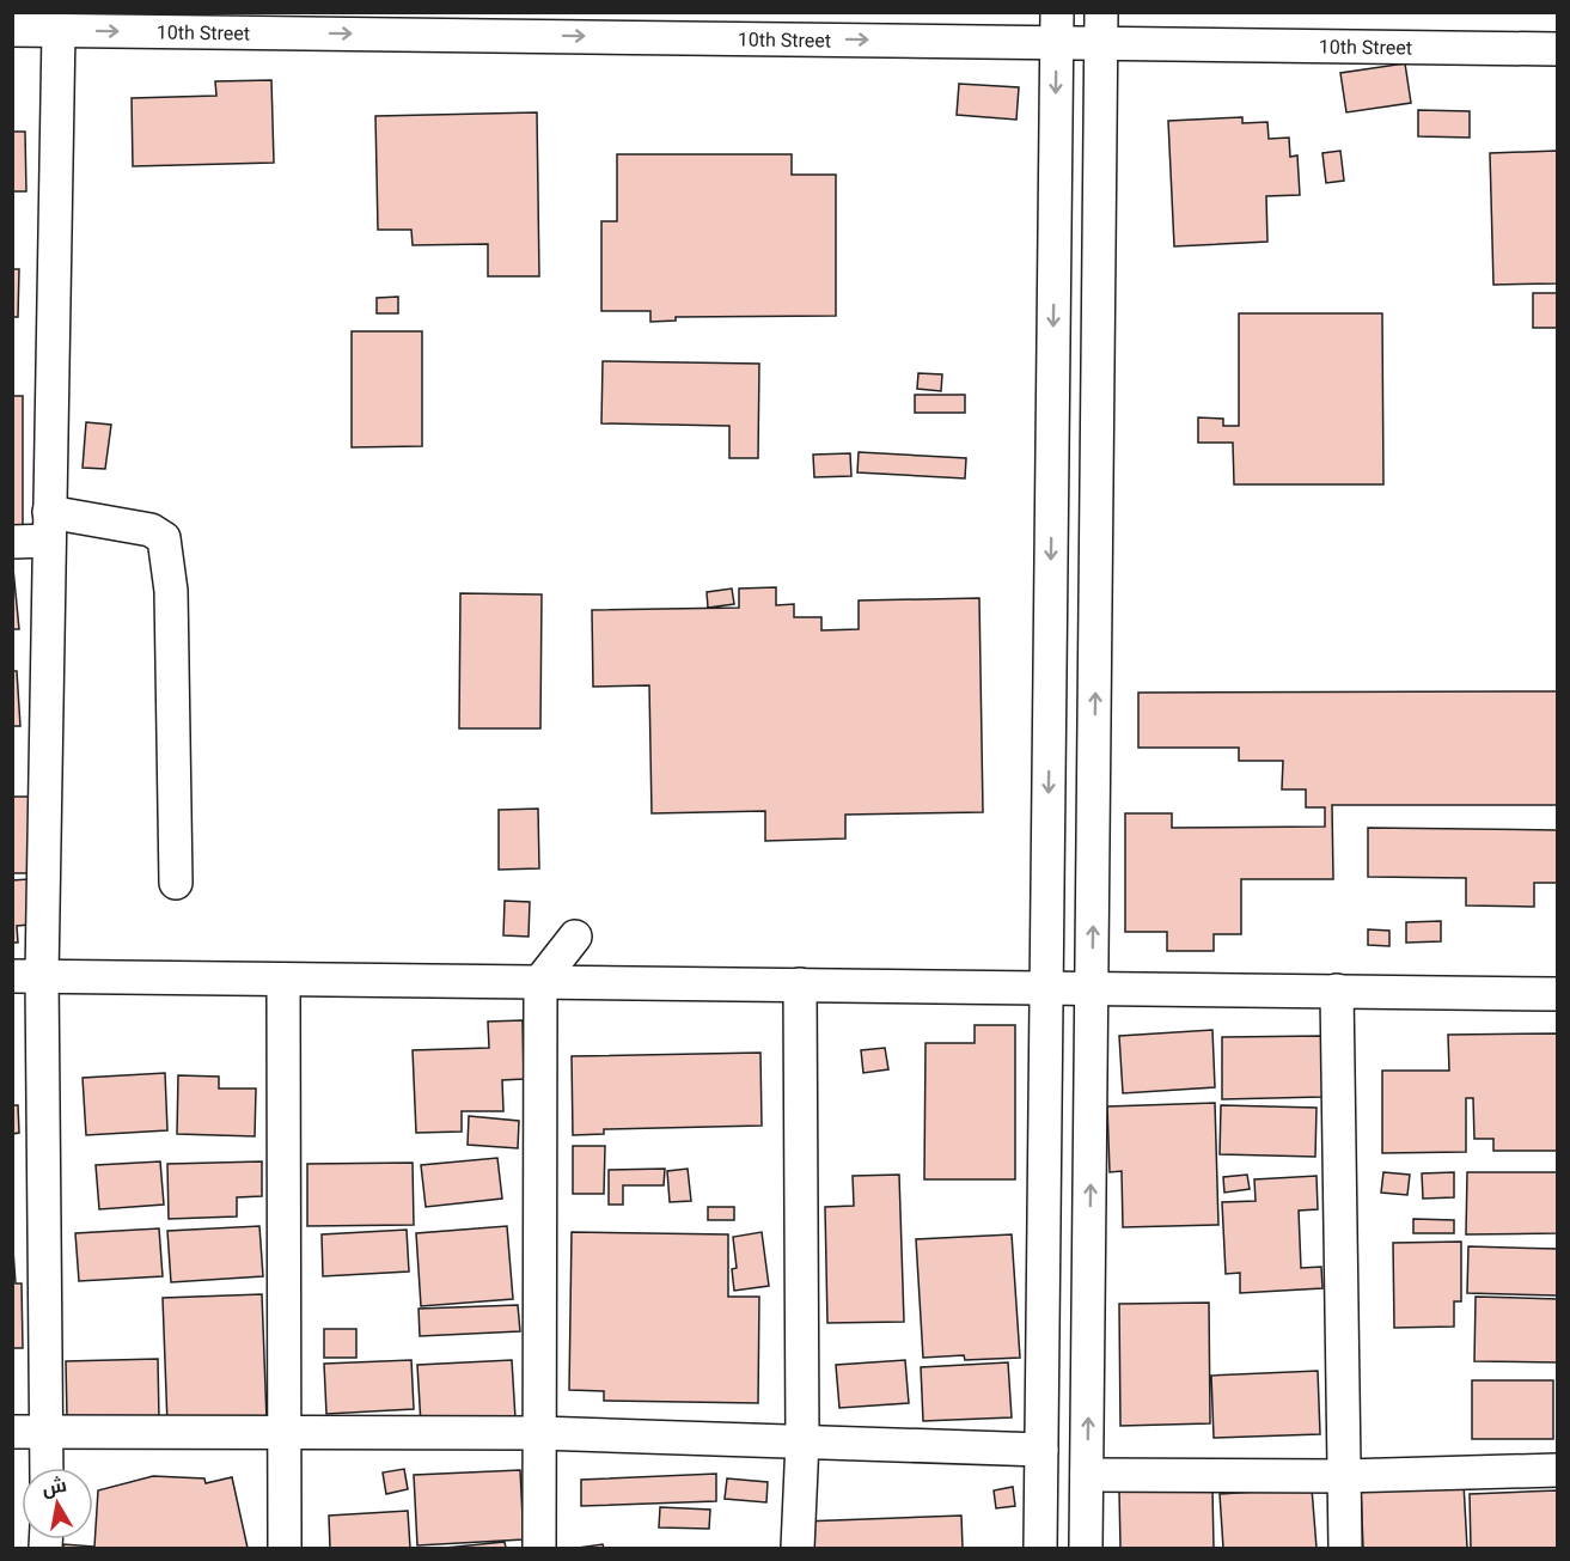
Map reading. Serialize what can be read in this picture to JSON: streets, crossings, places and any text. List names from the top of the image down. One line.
{"streets":{"street":["10th Street"]},"one_way":["10th Street"],"north":"top"}
